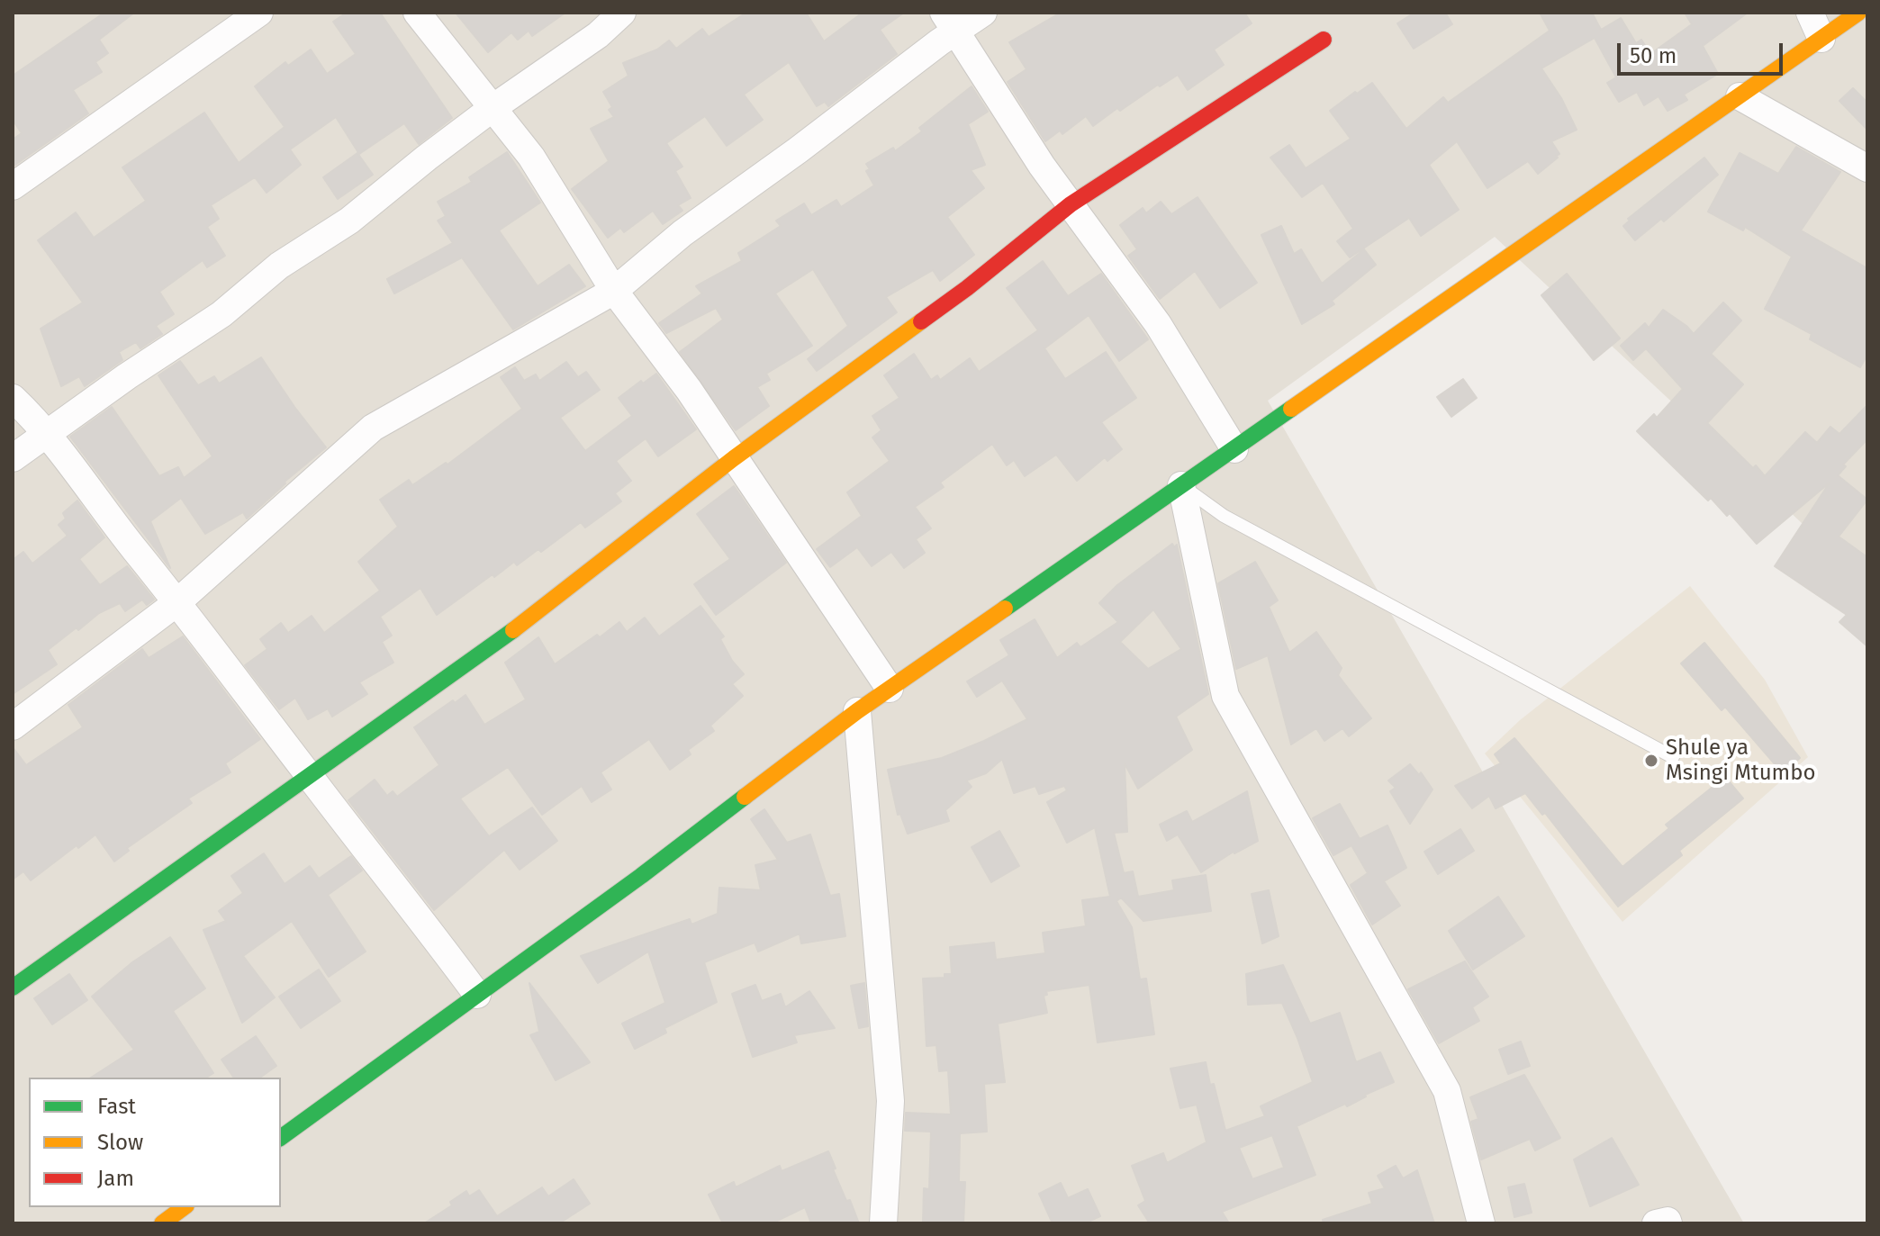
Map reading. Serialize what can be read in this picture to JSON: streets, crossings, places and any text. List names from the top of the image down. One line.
{"places":["Shule ya Msingi Mtumbo"],"legend":["Fast","Slow","Jam"],"scale_bar":"50 m"}
